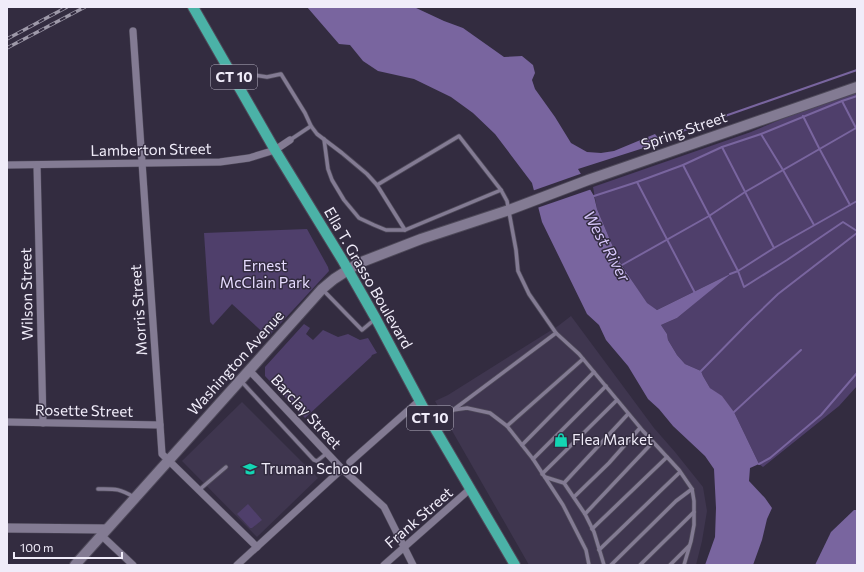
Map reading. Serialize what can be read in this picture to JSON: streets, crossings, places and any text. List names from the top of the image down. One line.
{"streets":{"main road":["CT 10","Spring Street","Ella T. Grasso Boulevard","Washington Avenue"],"street":["Lamberton Street","Wilson Street","Morris Street","Rosette Street","Barclay Street","Frank Street"]},"crossings":[["Spring Street","Washington Avenue"],["Lamberton Street","Ella T. Grasso Boulevard"],["Lamberton Street","Wilson Street"],["Lamberton Street","Morris Street"],["Ella T. Grasso Boulevard","Washington Avenue"],["Ella T. Grasso Boulevard","Frank Street"],["Wilson Street","Rosette Street"],["Morris Street","Washington Avenue"],["Morris Street","Rosette Street"],["Washington Avenue","Barclay Street"],["Barclay Street","Frank Street"]],"water":["West River"],"parks":["Ernest McClain Park"],"places":{"shop":["Flea Market"],"school or university":["Truman School"]},"scale_bar":"100 m"}
